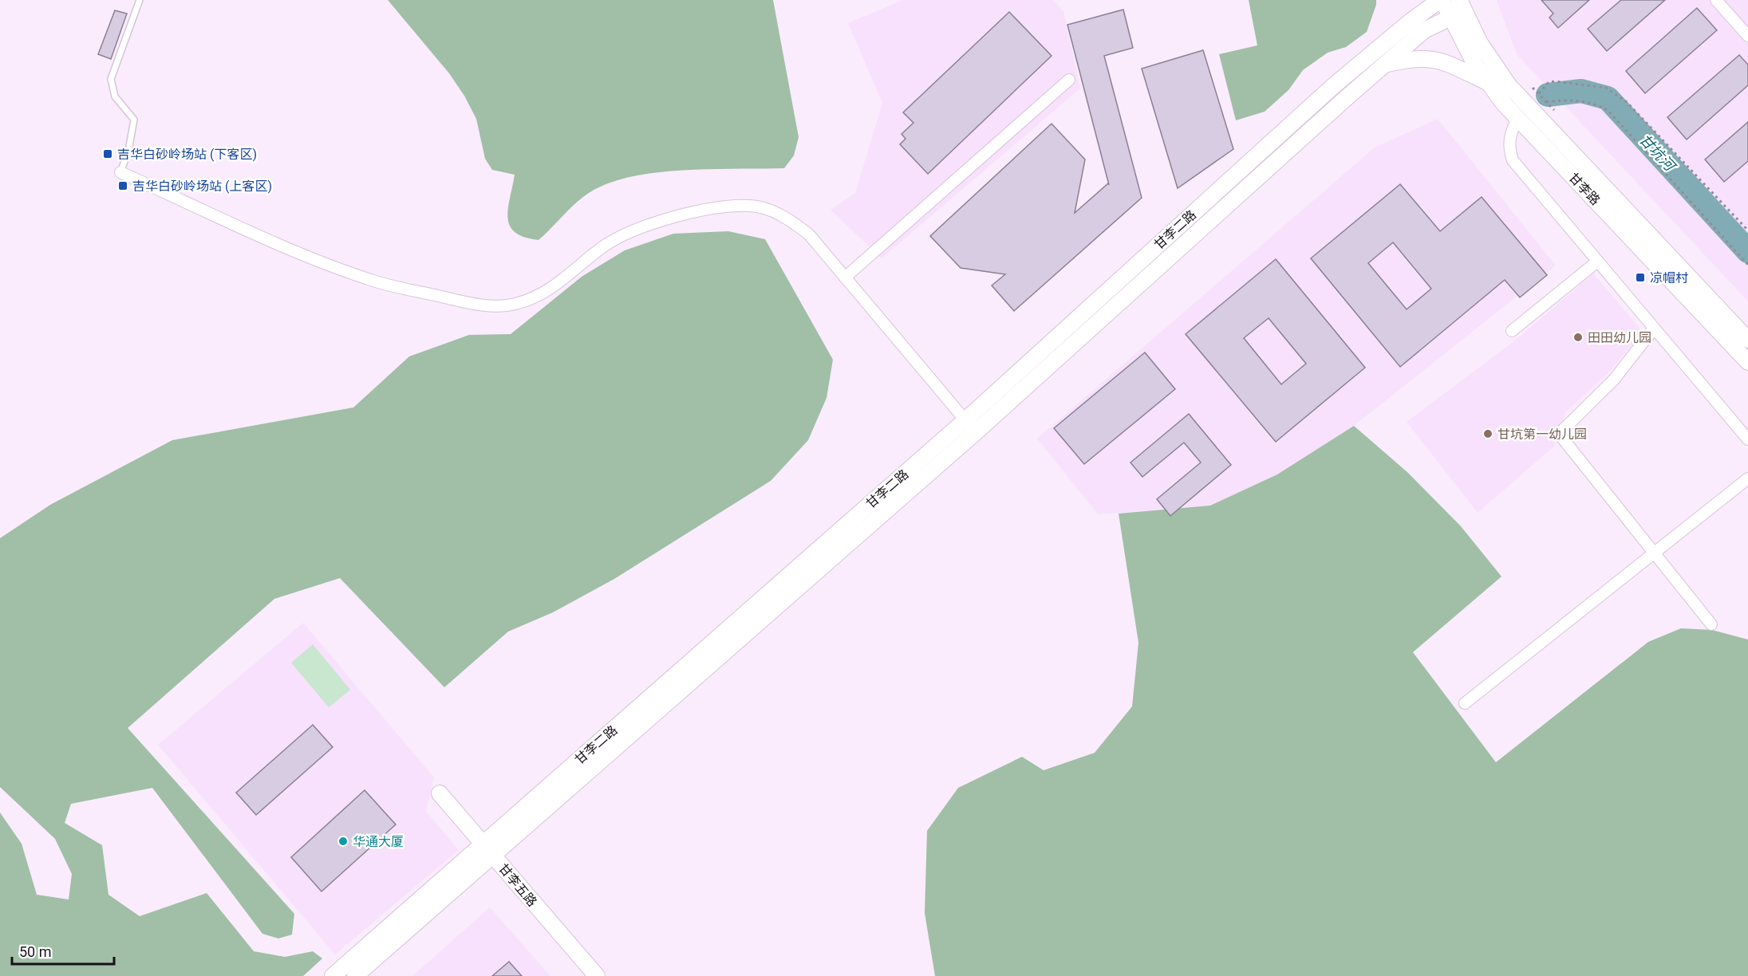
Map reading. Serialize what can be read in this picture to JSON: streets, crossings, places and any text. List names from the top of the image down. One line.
{"streets":{"main road":["甘李路","甘李二路","甘李五路"]},"crossings":[["甘李路","甘李二路"],["甘李二路","甘李五路"]],"water":["甘坑河"],"places":{"transit":["吉华白砂岭场站 (下客区)","吉华白砂岭场站 (上客区)","凉帽村"],"other":["田田幼儿园","甘坑第一幼儿园","华通大厦"]},"scale_bar":"50 m"}
